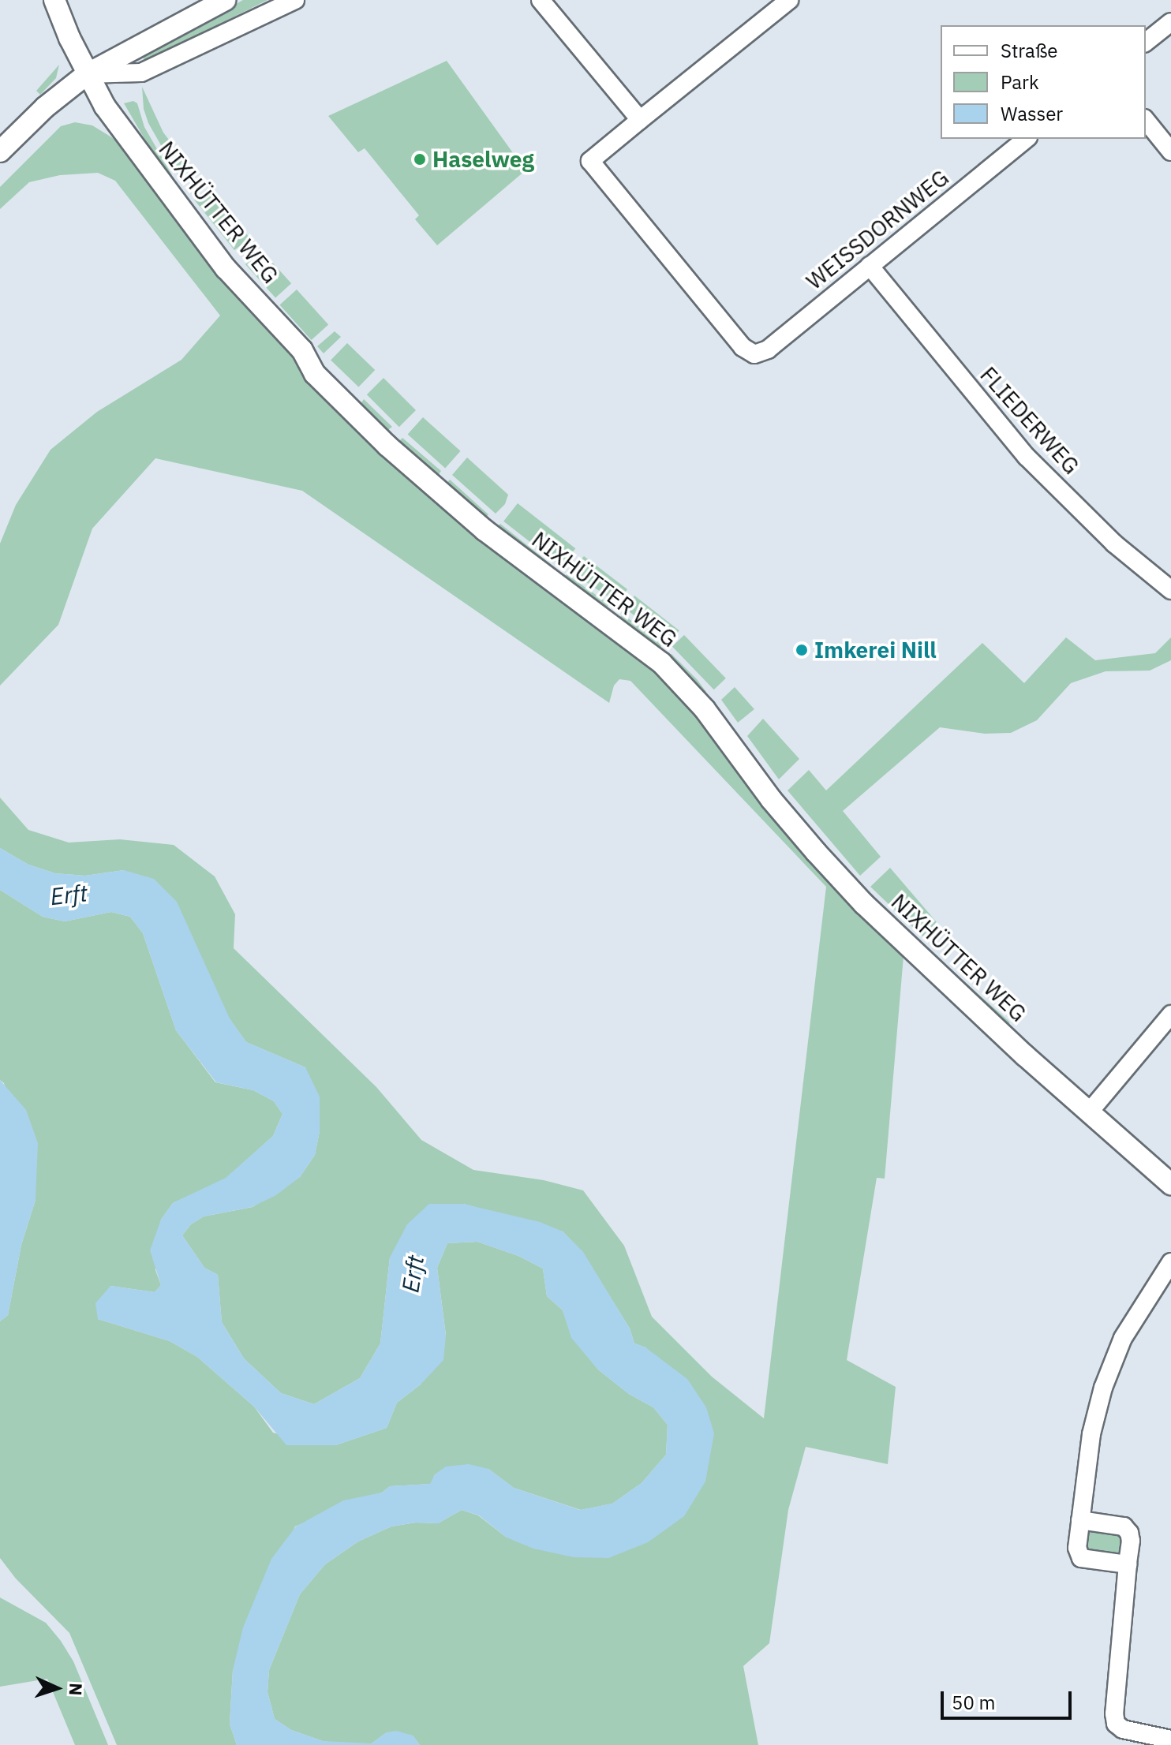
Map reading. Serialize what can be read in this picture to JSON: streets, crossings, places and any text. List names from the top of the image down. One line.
{"streets":{"main road":["NIXHÜTTER WEG"],"street":["WEISSDORNWEG","FLIEDERWEG"]},"crossings":[["WEISSDORNWEG","FLIEDERWEG"]],"water":["Erft"],"places":["Haselweg","Imkerei Nill"],"legend":["Straße","Park","Wasser"],"scale_bar":"50 m","north":"right"}
